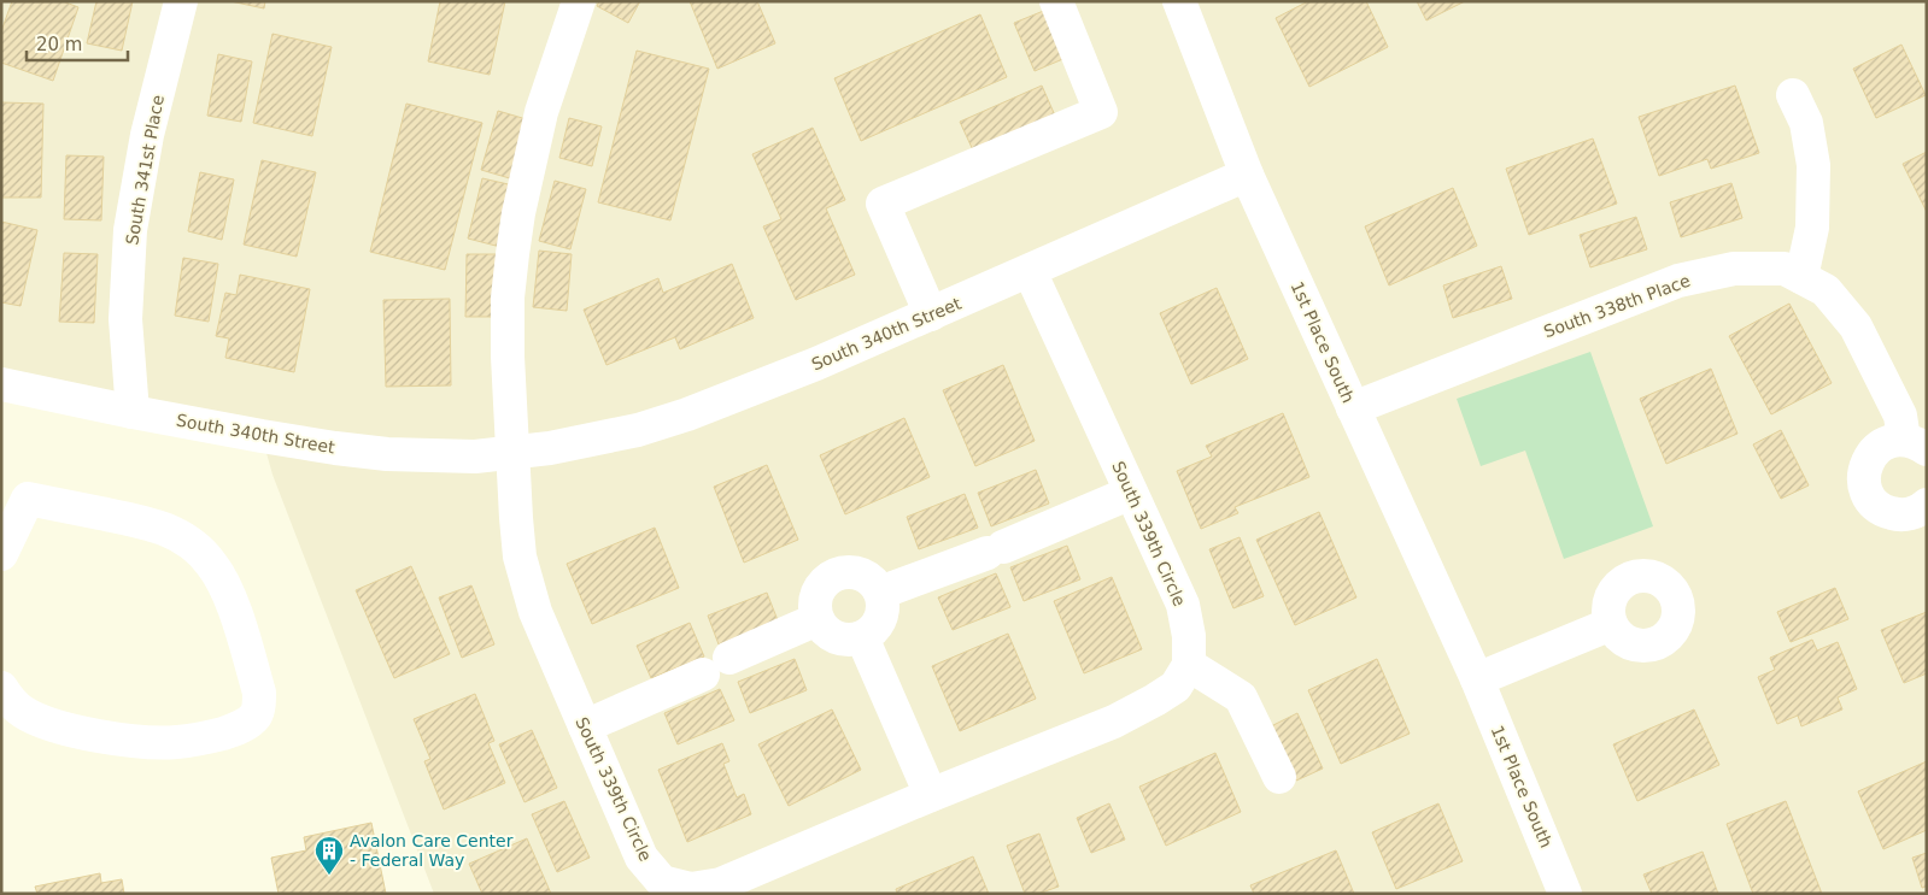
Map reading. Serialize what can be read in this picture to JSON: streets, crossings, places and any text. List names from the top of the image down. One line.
{"streets":{"street":["South 341st Place","South 338th Place","South 340th Street","1st Place South","South 339th Circle"]},"crossings":[["South 341st Place","South 340th Street"],["South 338th Place","1st Place South"],["South 340th Street","1st Place South"],["South 340th Street","South 339th Circle"]],"places":{"building":["Avalon Care Center - Federal Way"]},"scale_bar":"20 m"}
